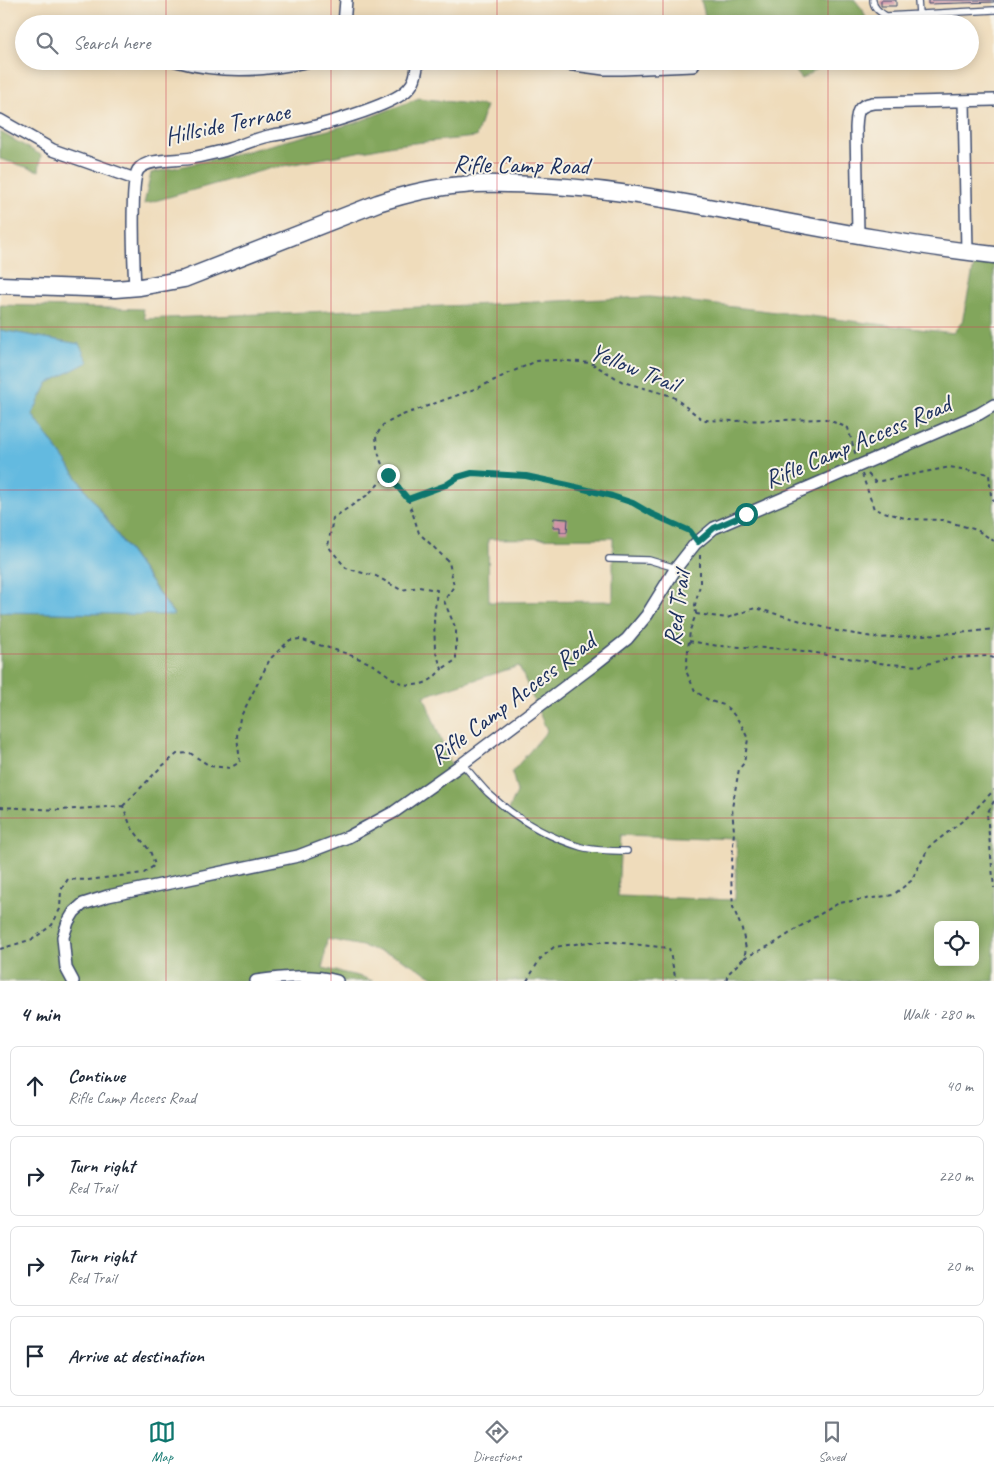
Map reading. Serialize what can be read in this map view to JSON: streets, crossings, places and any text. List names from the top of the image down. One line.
{"streets":{"street":["Hillside Terrace","Rifle Camp Road","Rifle Camp Access Road"],"path":["Yellow Trail","Red Trail"]},"crossings":[["Yellow Trail","Rifle Camp Access Road"],["Rifle Camp Access Road","Red Trail"]],"page":{"search":"Search here","heading":["4 min","Walk · 280 m"],"list":[["Continue","Rifle Camp Access Road","40 m"],["Turn right","Red Trail","220 m"],["Turn right","Red Trail","20 m"],"Arrive at destination"],"nav":["Map","Directions","Saved"]}}
